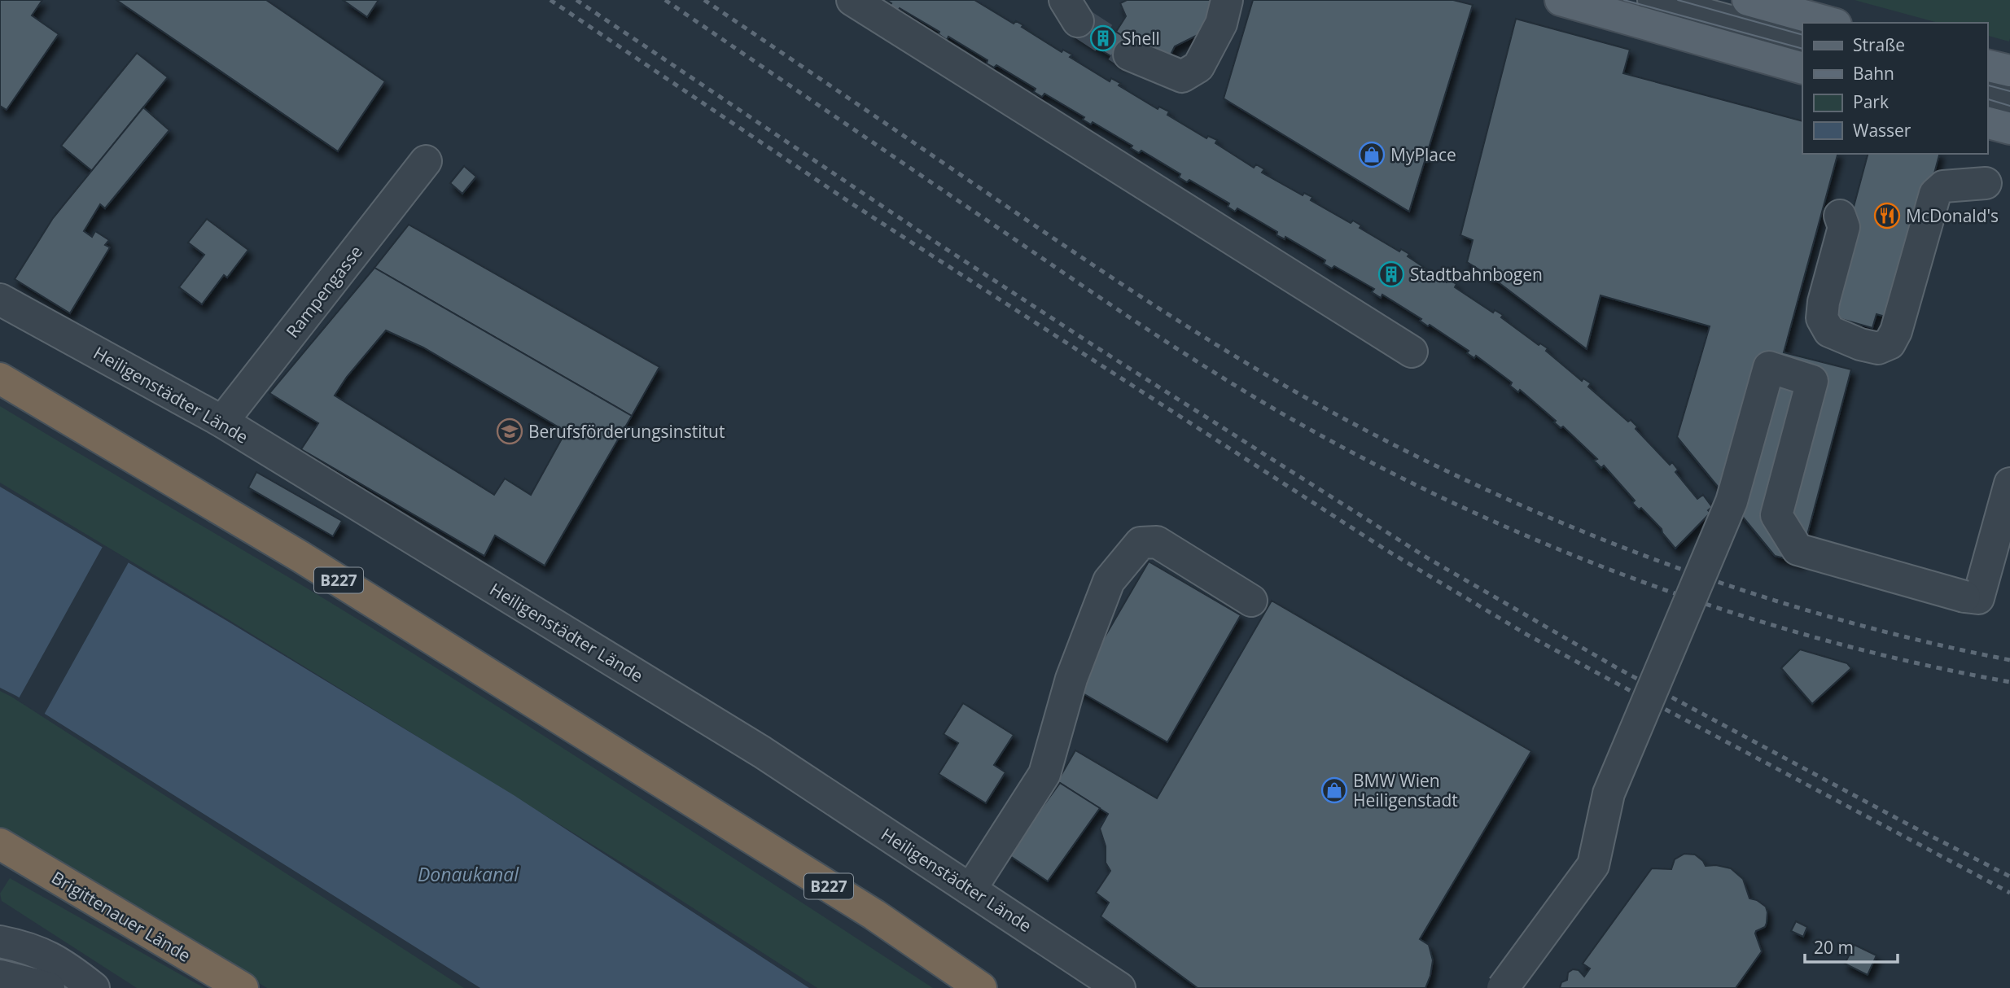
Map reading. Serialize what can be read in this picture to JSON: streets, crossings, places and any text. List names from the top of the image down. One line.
{"streets":{"highway":["B227","Brigittenauer Lände"],"street":["Rampengasse","Heiligenstädter Lände"]},"crossings":[["Rampengasse","Heiligenstädter Lände"]],"water":["Donaukanal"],"places":{"building":["Shell","Stadtbahnbogen"],"shop":["MyPlace","BMW Wien Heiligenstadt"],"restaurant":["McDonald's"],"school or university":["Berufsförderungsinstitut"]},"legend":["Straße","Bahn","Park","Wasser"],"scale_bar":"20 m"}
